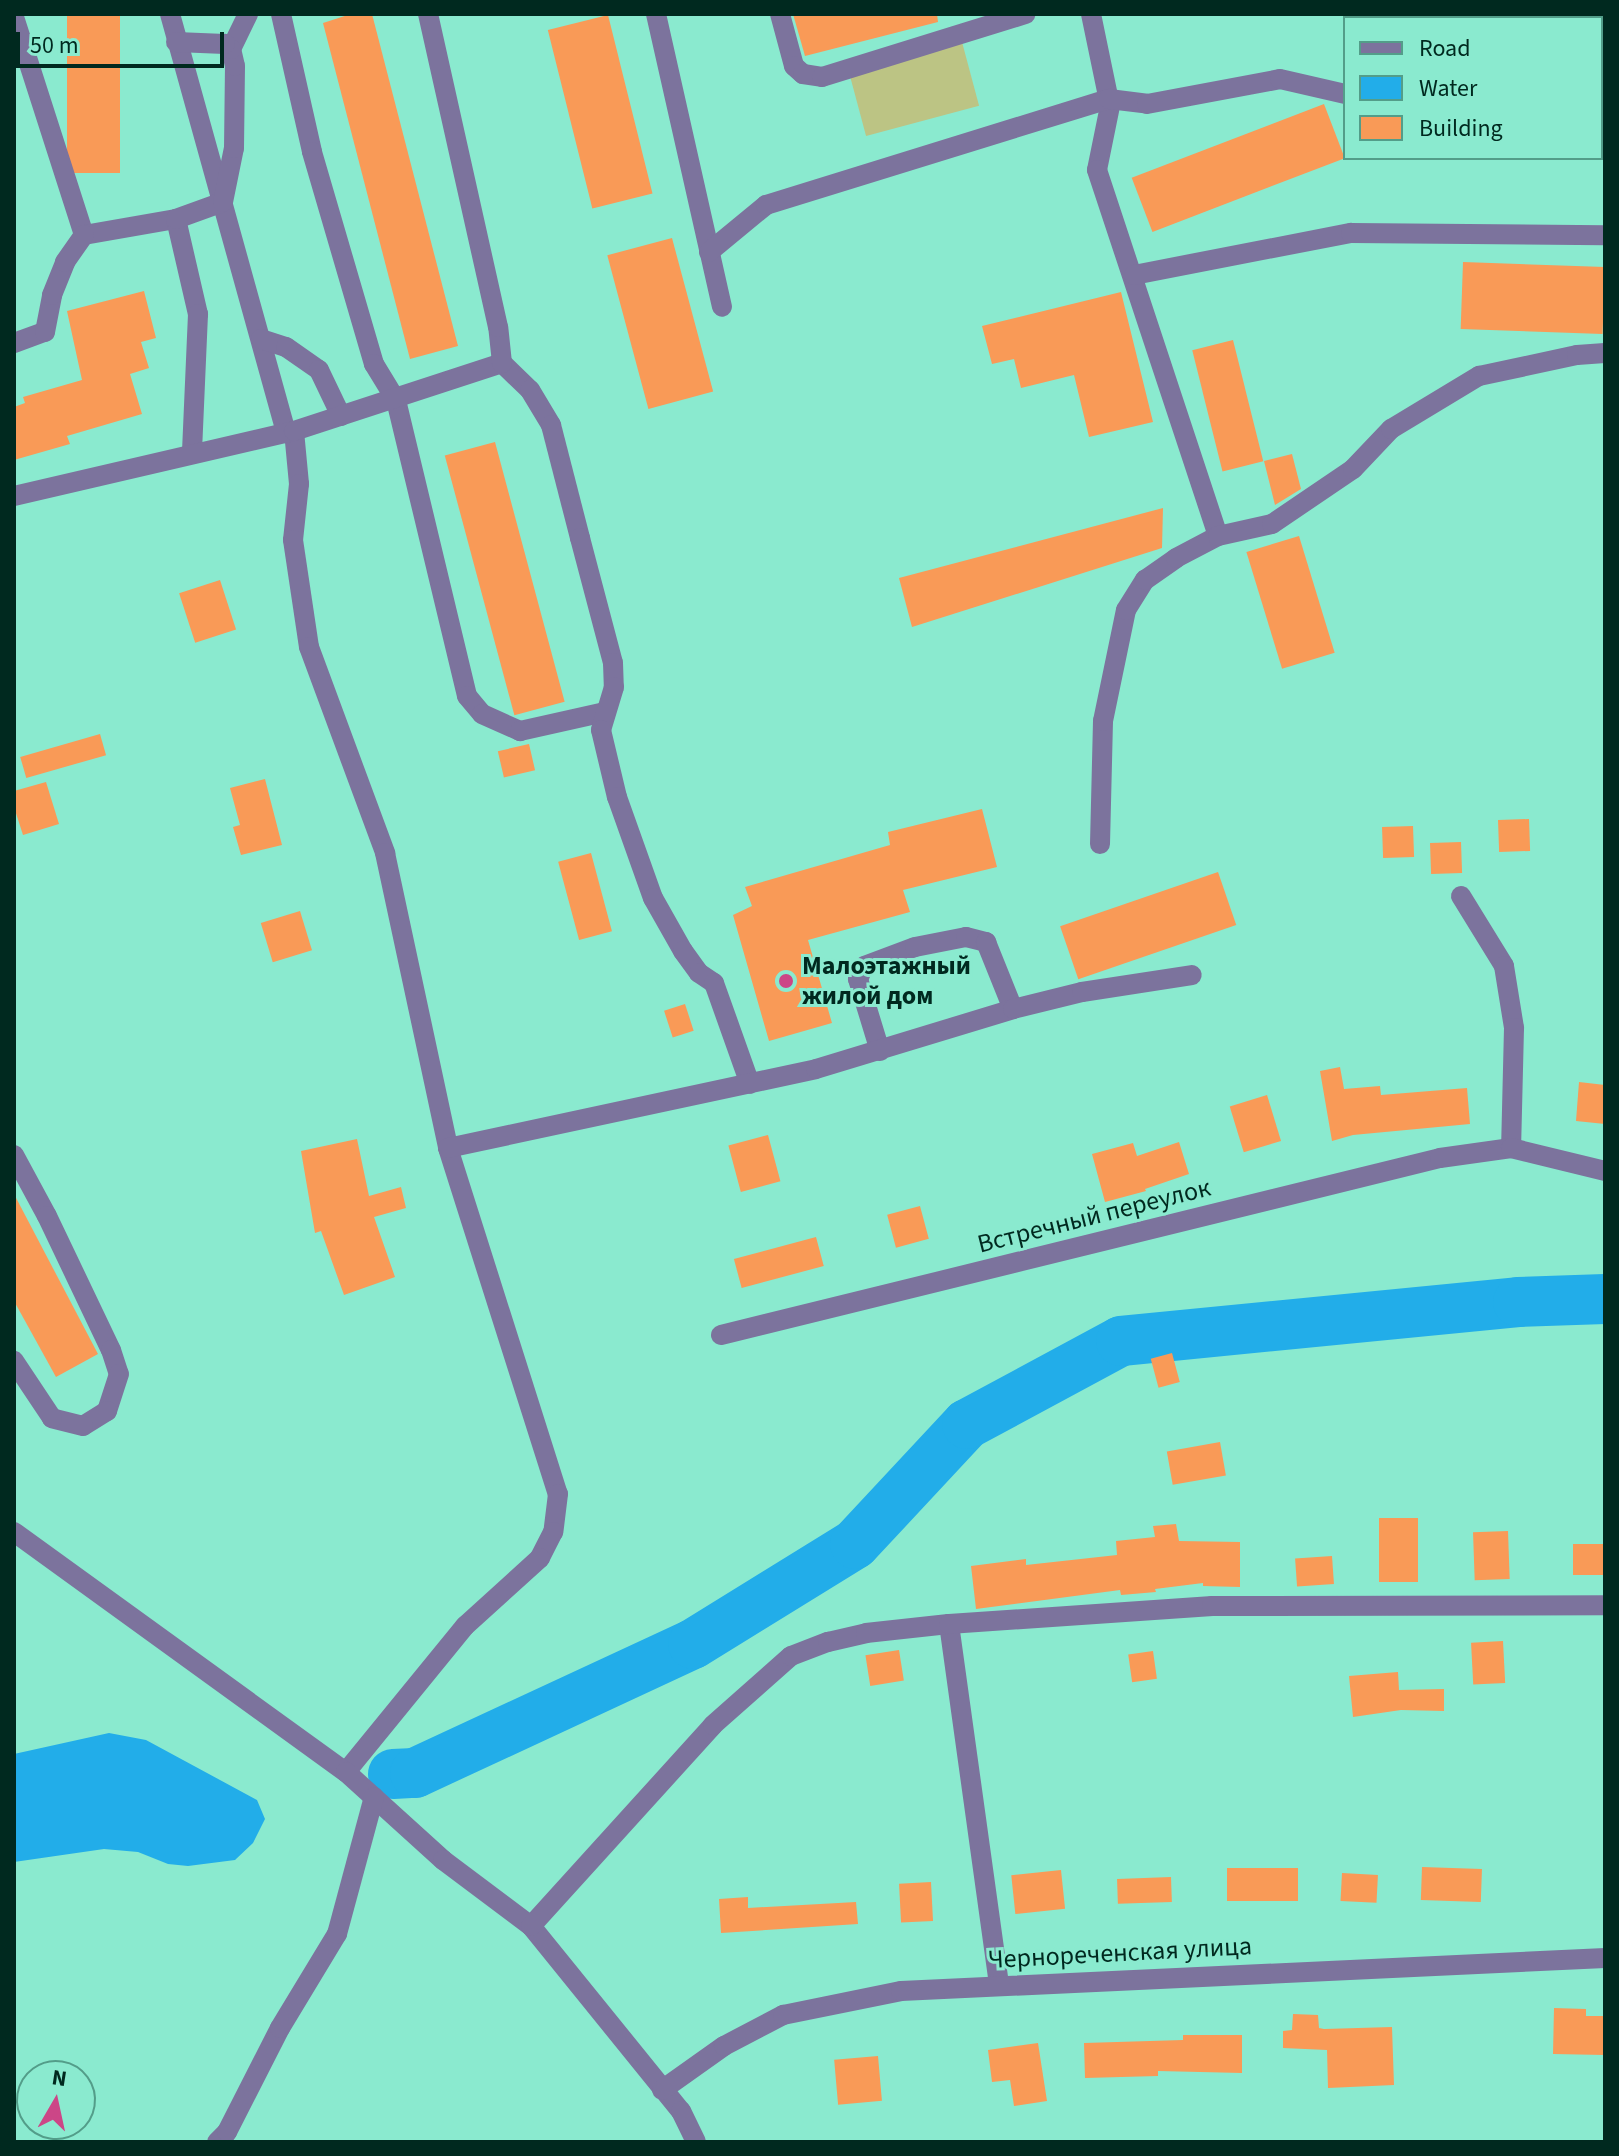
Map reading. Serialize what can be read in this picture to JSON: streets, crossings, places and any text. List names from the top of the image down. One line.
{"streets":{"street":["Встречный переулок","Чернореченская улица"]},"places":["Малоэтажный жилой дом"],"legend":["Road","Water","Building"],"scale_bar":"50 m","north":"top"}
